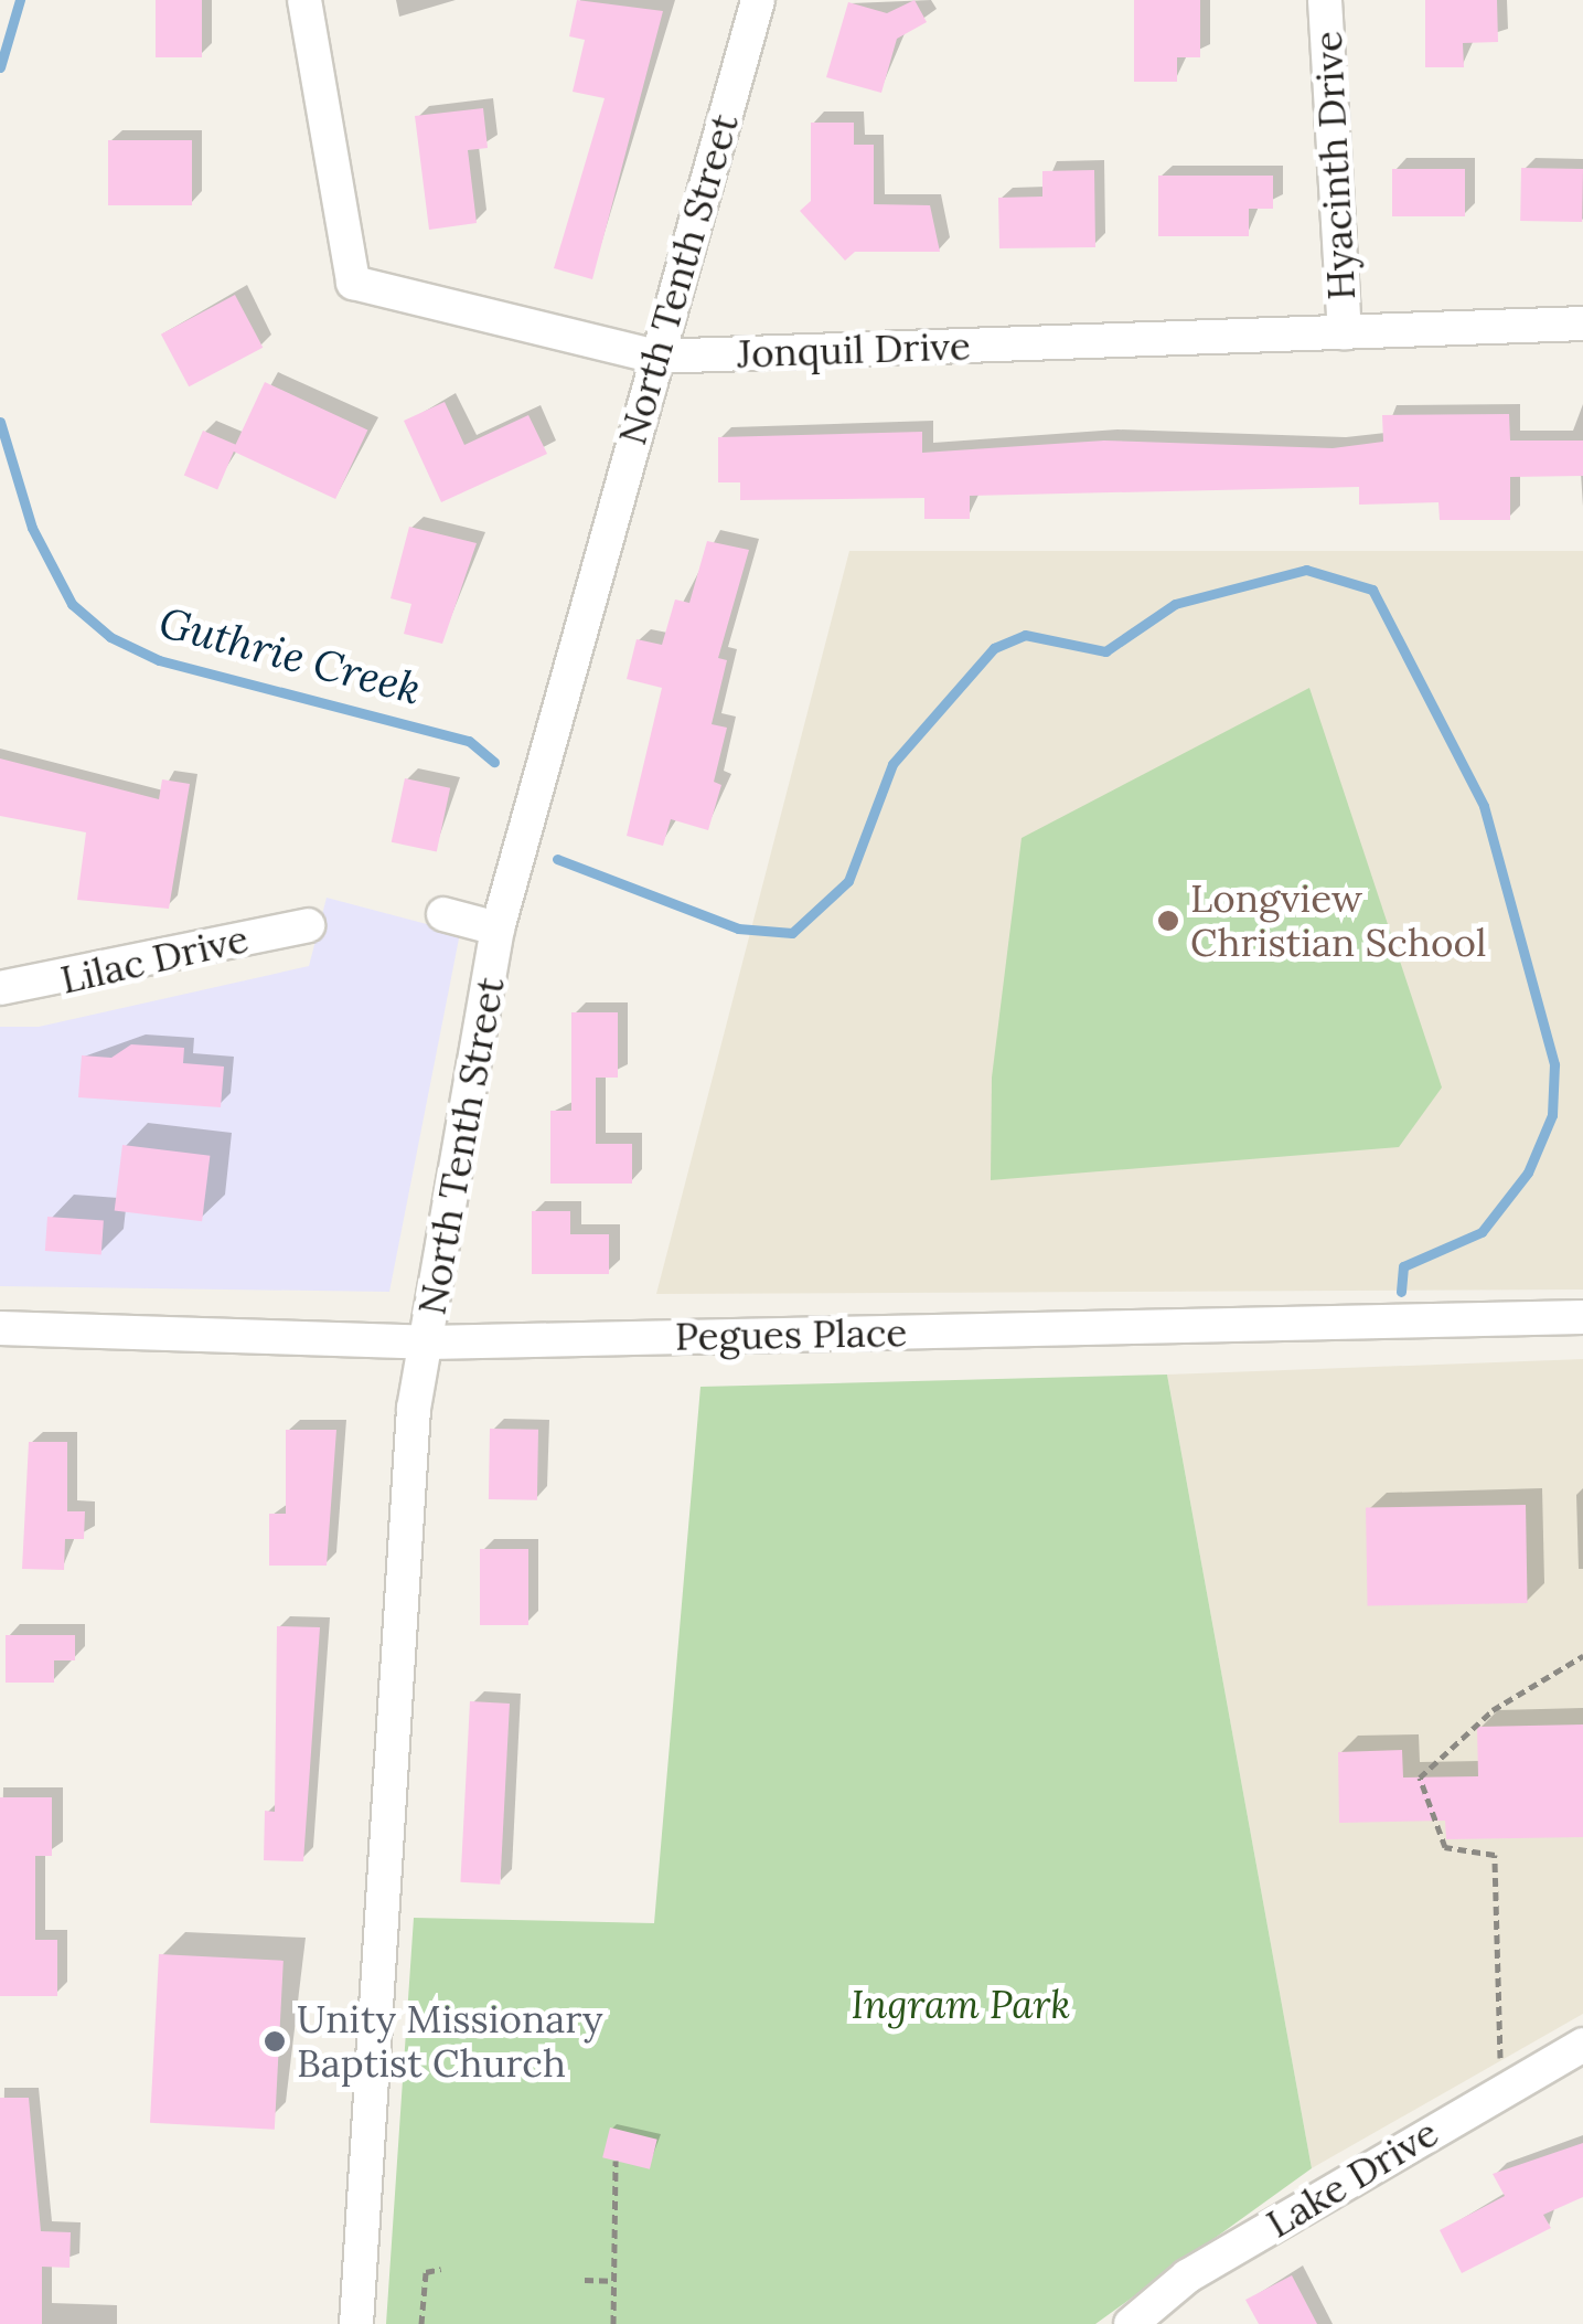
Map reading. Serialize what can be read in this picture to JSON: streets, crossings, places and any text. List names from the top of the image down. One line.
{"streets":{"street":["Hyacinth Drive","North Tenth Street","Jonquil Drive","Lilac Drive","Pegues Place","Lake Drive"]},"crossings":[["Hyacinth Drive","Jonquil Drive"],["North Tenth Street","Jonquil Drive"],["North Tenth Street","Pegues Place"]],"water":["Guthrie Creek"],"parks":["Ingram Park"],"places":["Longview Christian School","Unity Missionary Baptist Church"]}
